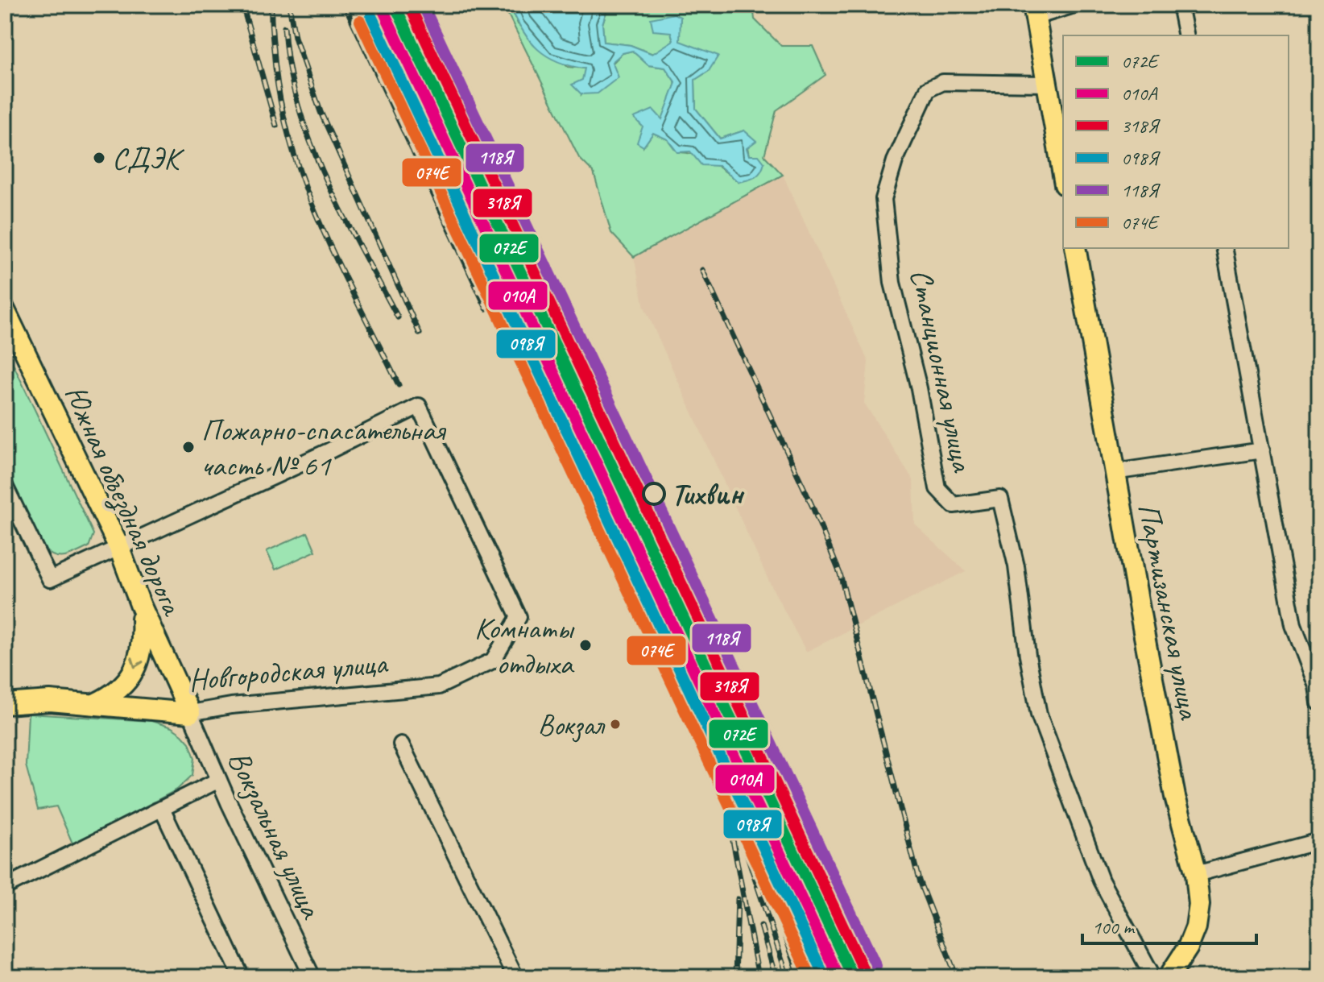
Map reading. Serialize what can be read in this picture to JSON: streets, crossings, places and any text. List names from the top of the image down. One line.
{"streets":{"main road":["Южная объездная дорога","Партизанская улица","Новгородская улица"],"street":["Станционная улица","Вокзальная улица"]},"crossings":[["Южная объездная дорога","Новгородская улица"],["Южная объездная дорога","Вокзальная улица"],["Новгородская улица","Вокзальная улица"]],"places":["СДЭК","Пожарно-спасательная часть № 61","Тихвин","Комнаты отдыха","Вокзал"],"lines":["transit line 072Е","transit line 318Я","transit line 118Я","transit line 010А","transit line 098Я","transit line 074Е"],"legend":["072Е","010А","318Я","098Я","118Я","074Е"],"scale_bar":"100 m"}
